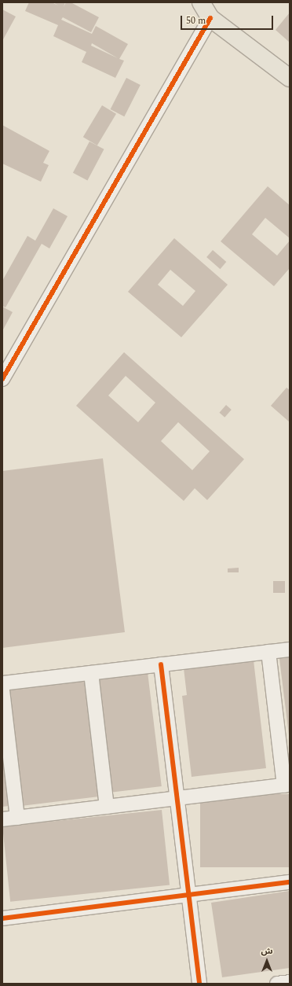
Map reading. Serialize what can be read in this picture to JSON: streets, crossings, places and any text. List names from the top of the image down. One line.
{"scale_bar":"50 m","north":"top"}
